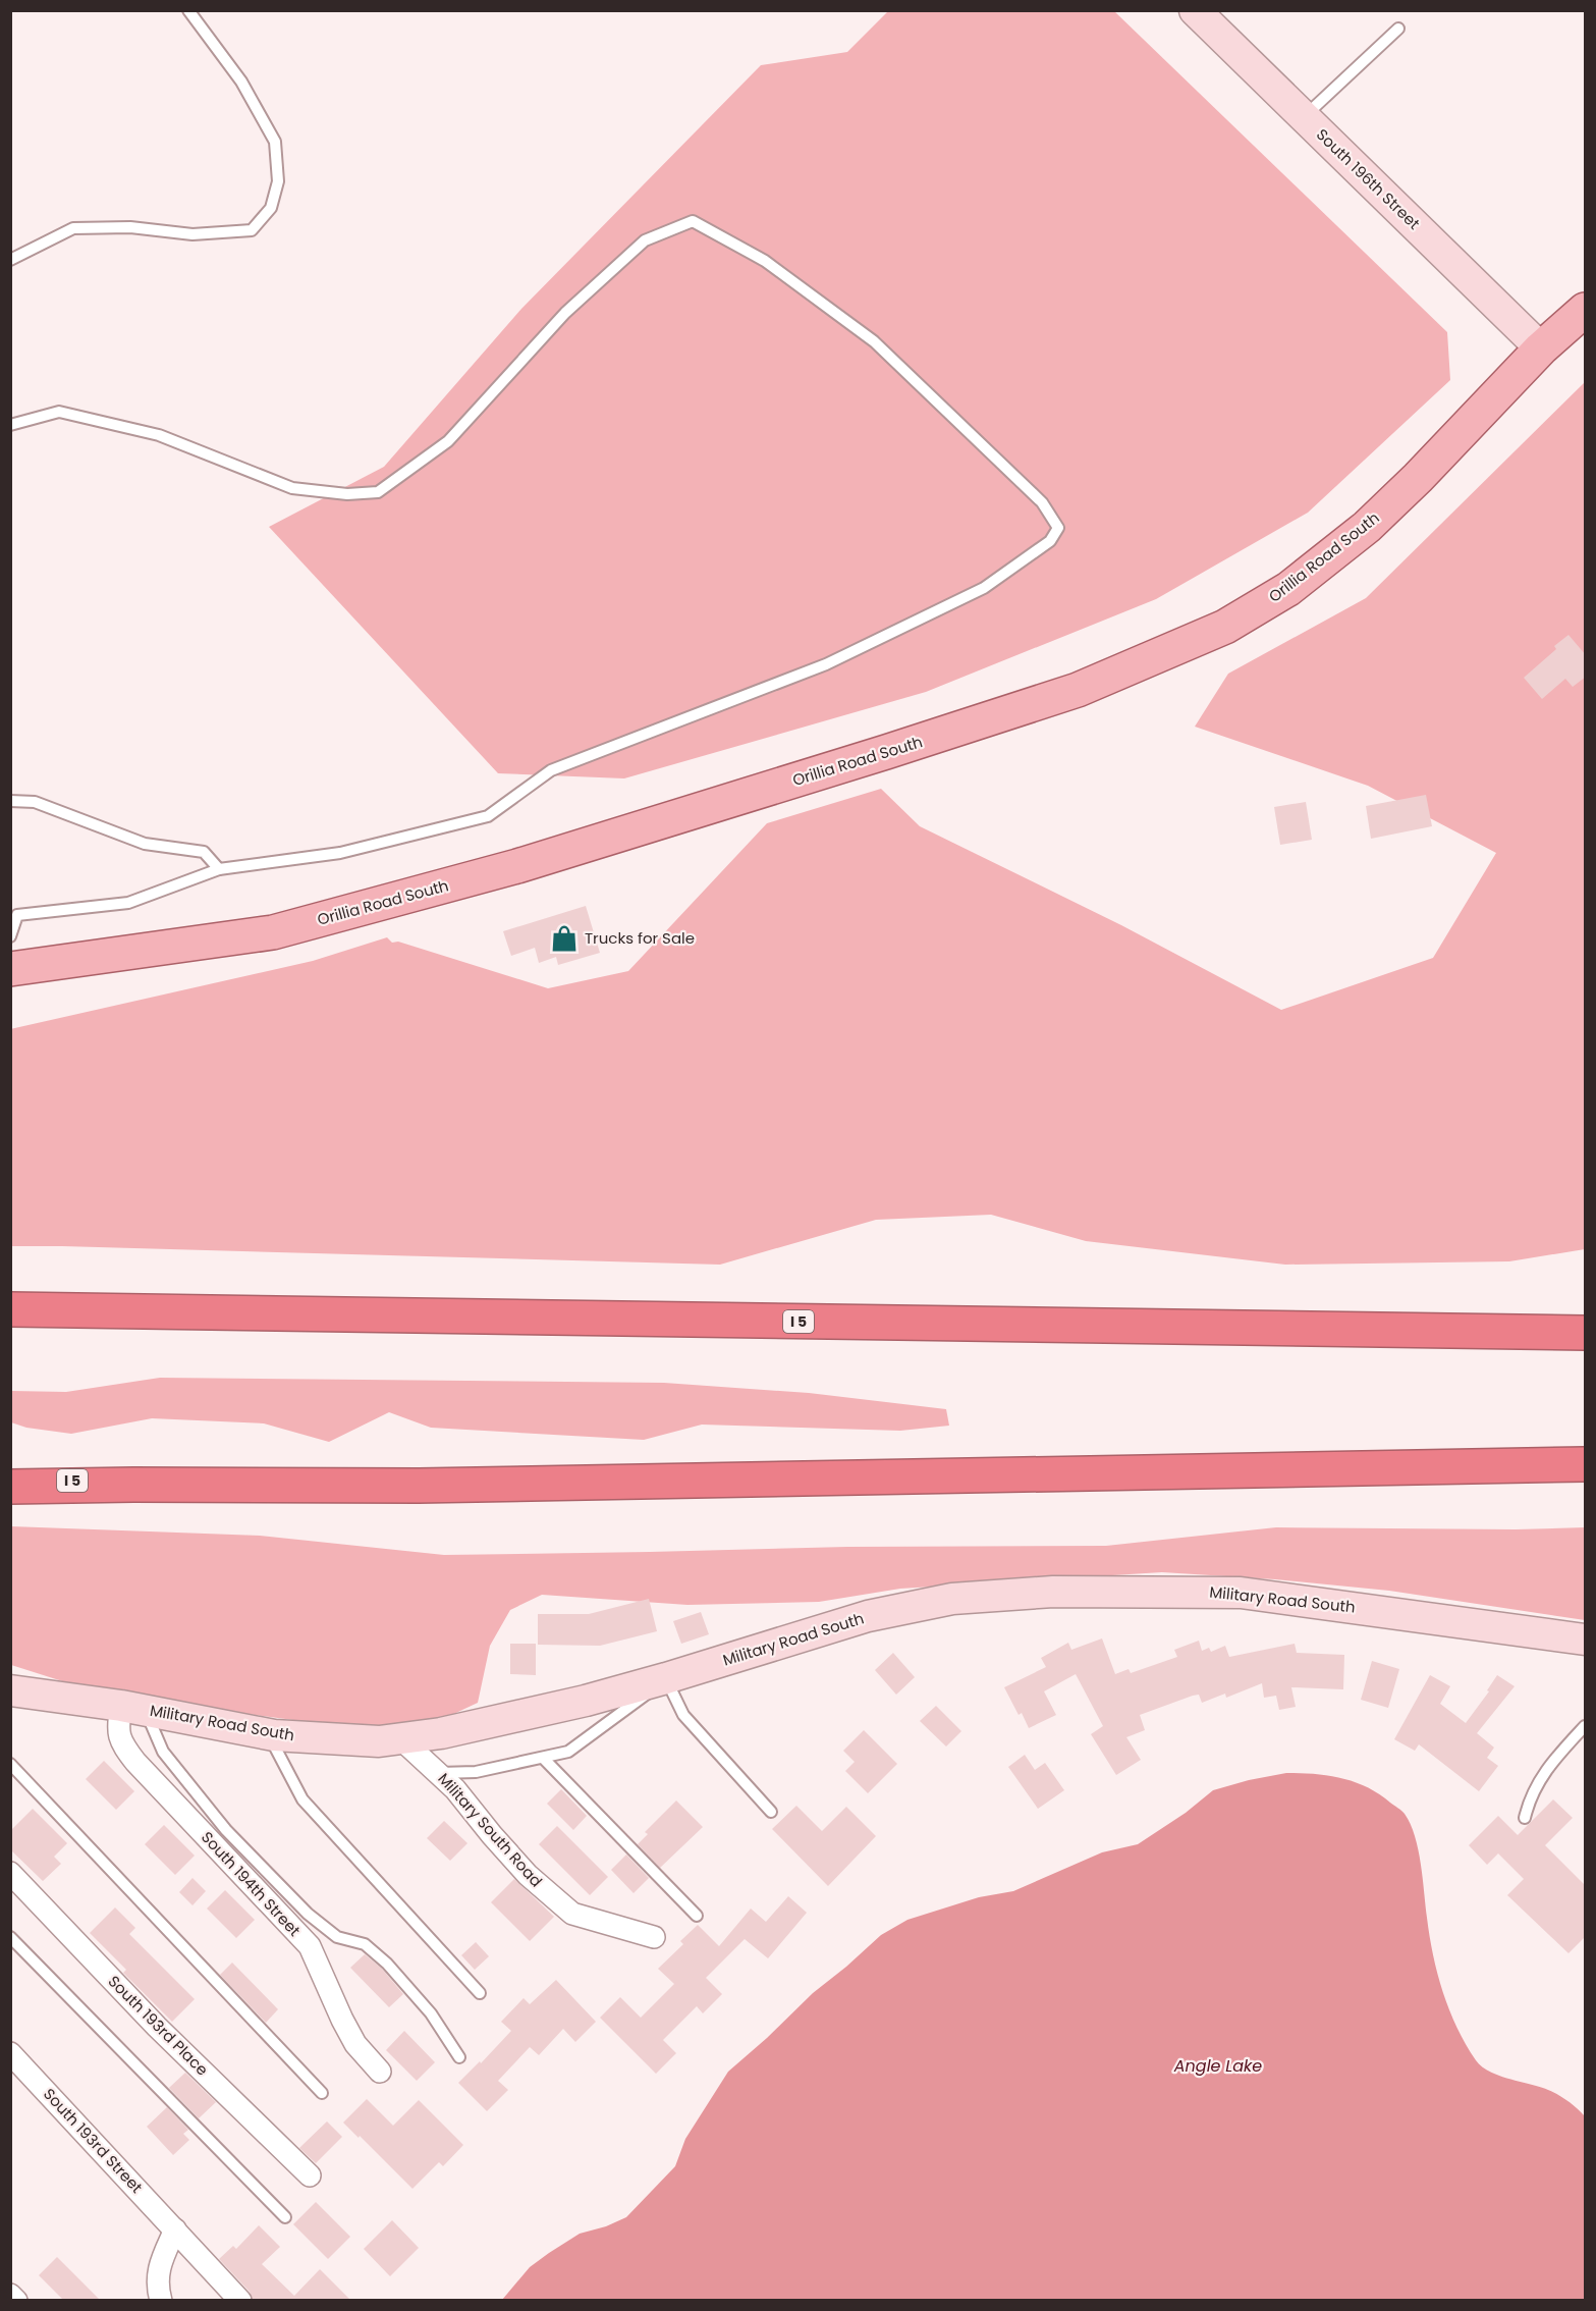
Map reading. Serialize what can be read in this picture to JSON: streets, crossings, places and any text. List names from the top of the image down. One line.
{"streets":{"highway":["I 5"],"main road":["South 196th Street","Orillia Road South","Military Road South"],"street":["Military South Road","South 194th Street","South 193rd Place","South 193rd Street"]},"crossings":[["South 196th Street","Orillia Road South"],["Military Road South","Military South Road"],["Military Road South","South 194th Street"]],"water":["Angle Lake"],"places":{"shop":["Trucks for Sale"]}}
